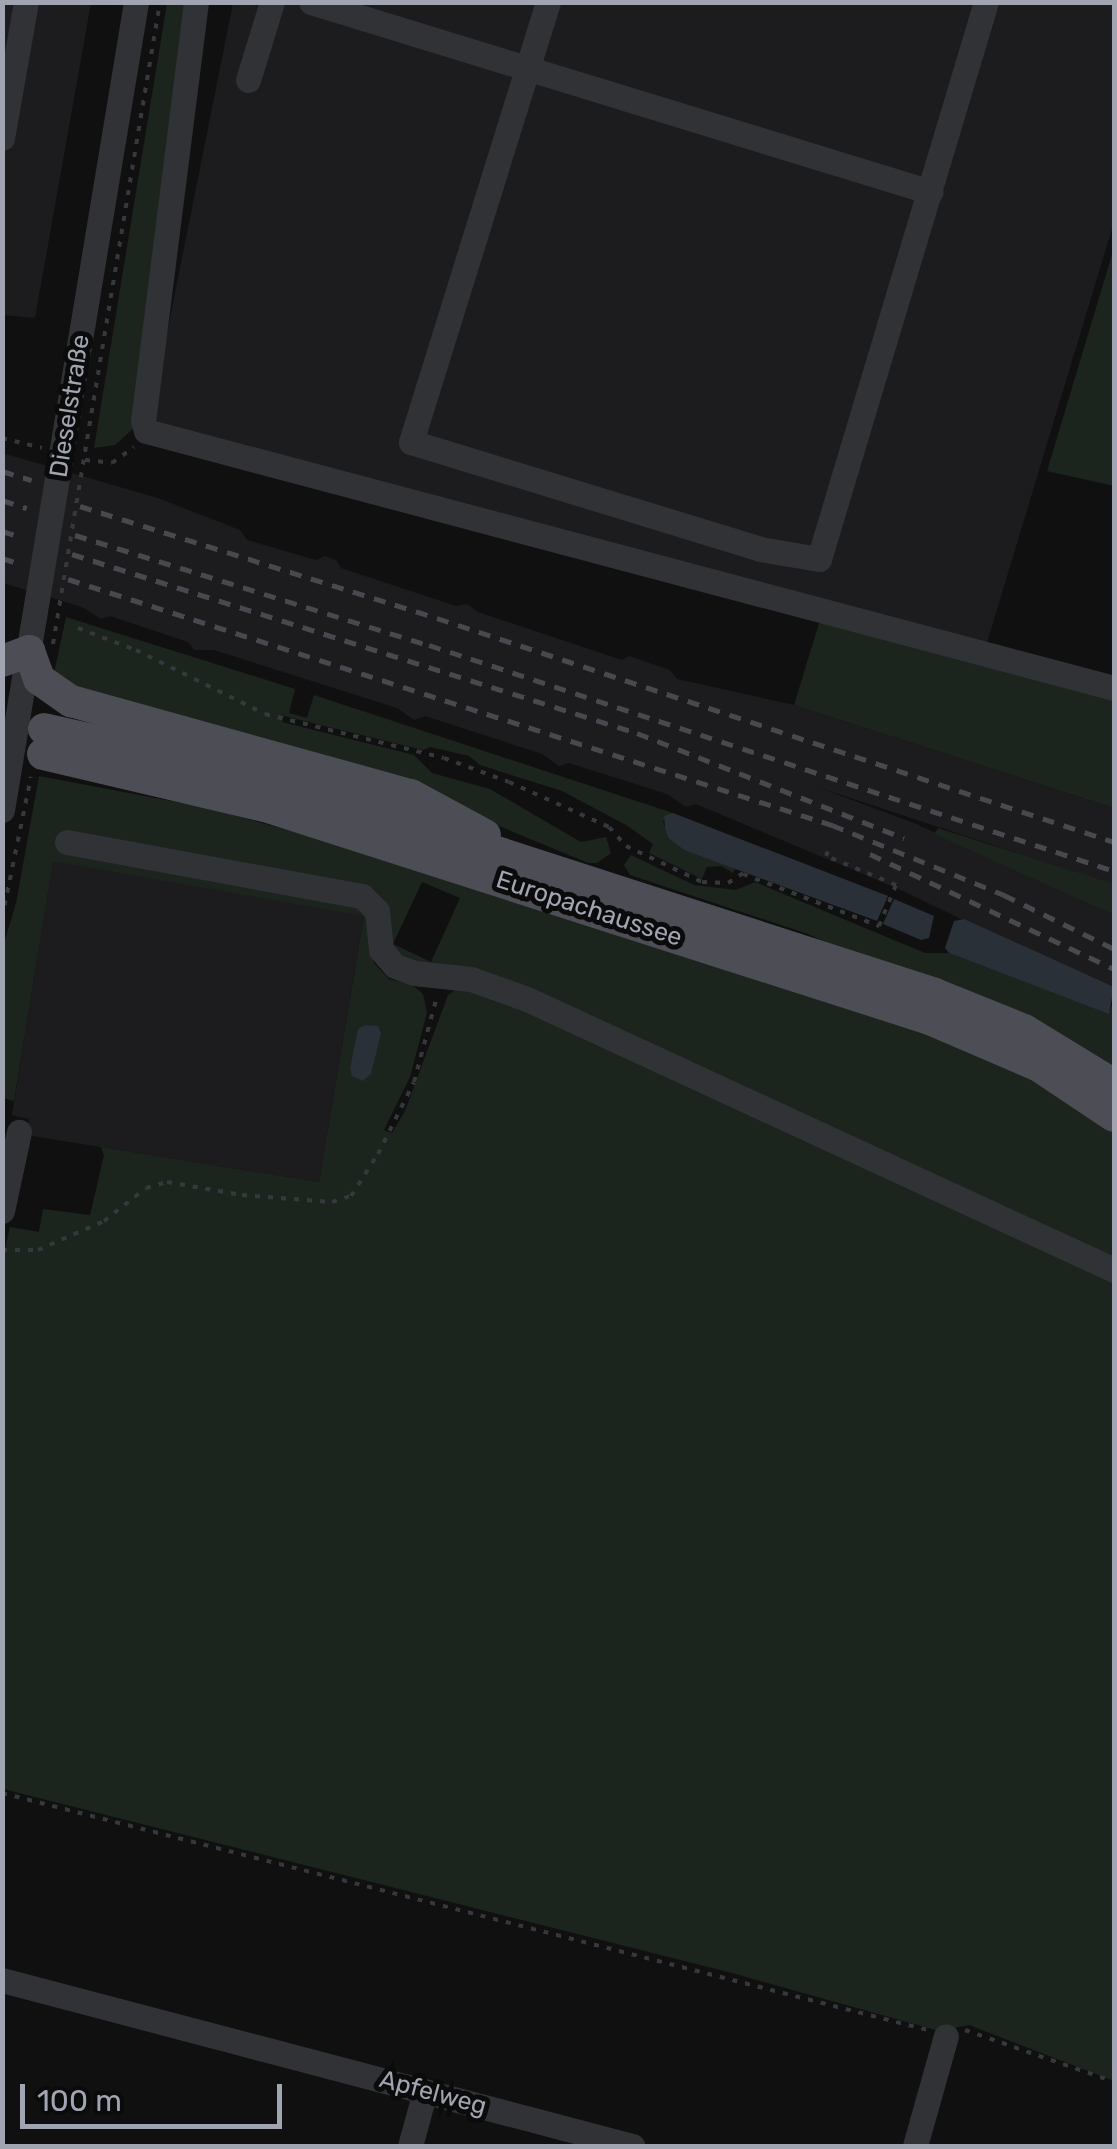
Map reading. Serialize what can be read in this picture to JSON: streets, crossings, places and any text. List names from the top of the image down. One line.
{"streets":{"main road":["Europachaussee"],"street":["Dieselstraße","Apfelweg"]},"scale_bar":"100 m"}
